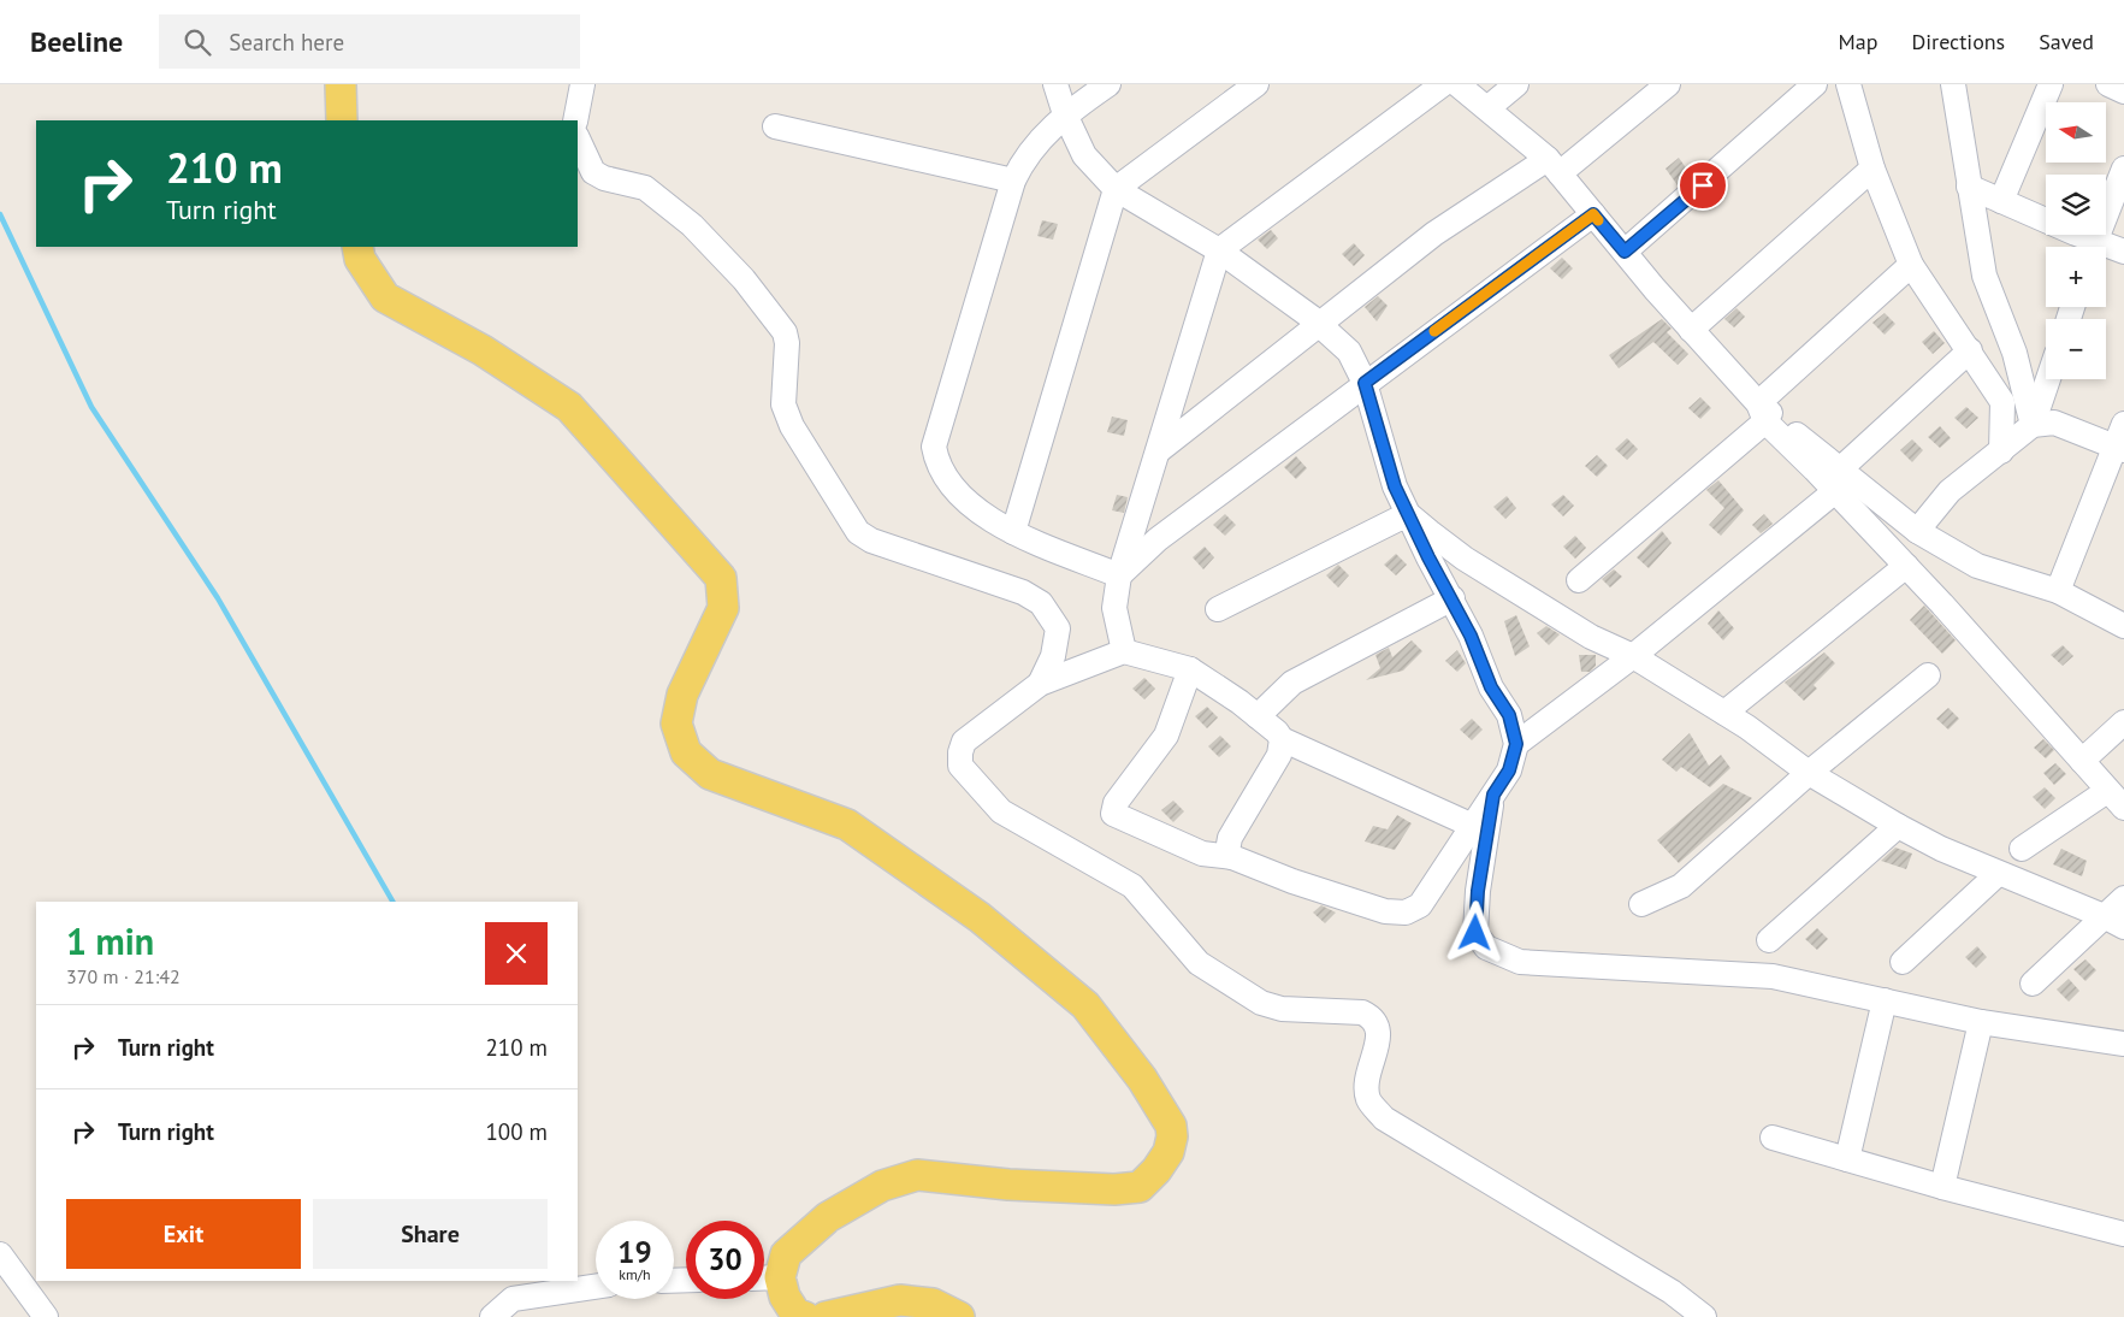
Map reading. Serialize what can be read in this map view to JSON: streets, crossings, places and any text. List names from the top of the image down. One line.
{"north":"left","page":{"header":"Beeline","search":"Search here","nav":["Map","Directions","Saved"],"map_buttons":["+","−"],"turn":["210 m","Turn right"],"heading":["1 min","370 m · 21:42"],"list":[{"name":"Turn right","value":"210 m"},{"name":"Turn right","value":"100 m"}],"buttons":["Exit","Share"],"speed":"19 km/h","limit":"30"}}
